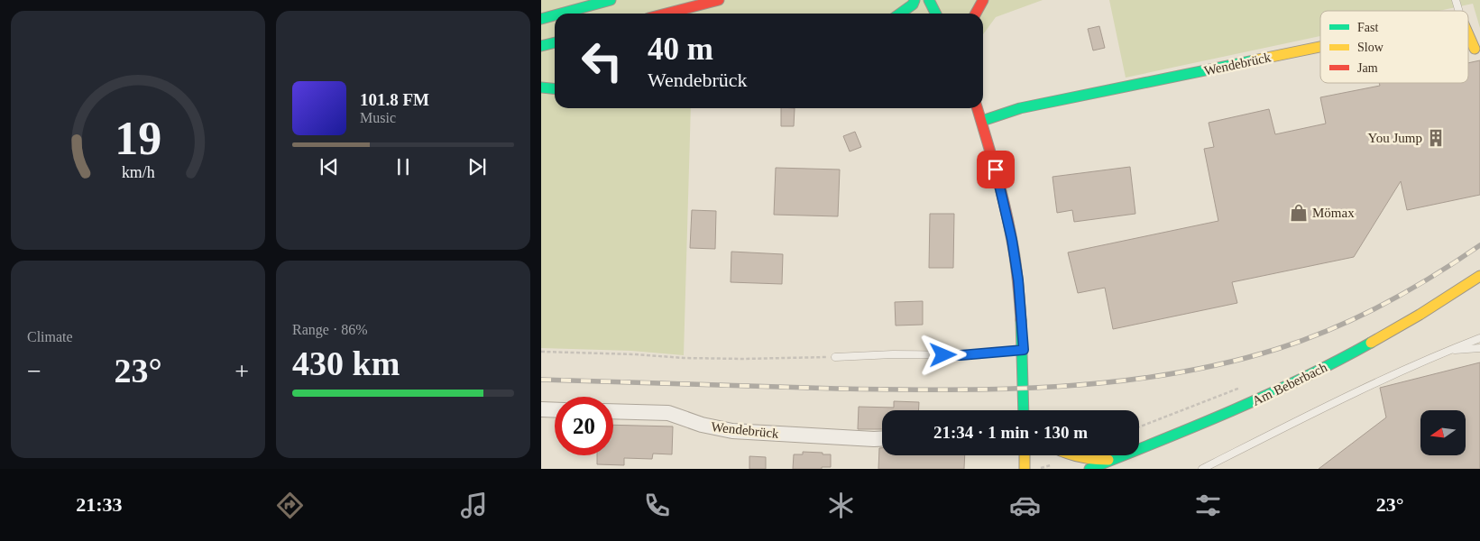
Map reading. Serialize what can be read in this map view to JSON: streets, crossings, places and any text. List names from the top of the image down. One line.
{"streets":{"main road":["Wendebrück","Am Beberbach"]},"places":{"building":["You Jump"],"shop":["Mömax"]},"legend":["Fast","Slow","Jam"],"north":"left","page":{"turn":["40 m","Wendebrück"],"song":["101.8 FM","Music"],"tile":["Climate",["Range · 86%","430 km"]],"heat":["−","23°","+"],"limit":"20","trip":"21:34 · 1 min · 130 m","tabs":["21:33","23°"],"gauge":["19","km/h"]}}
